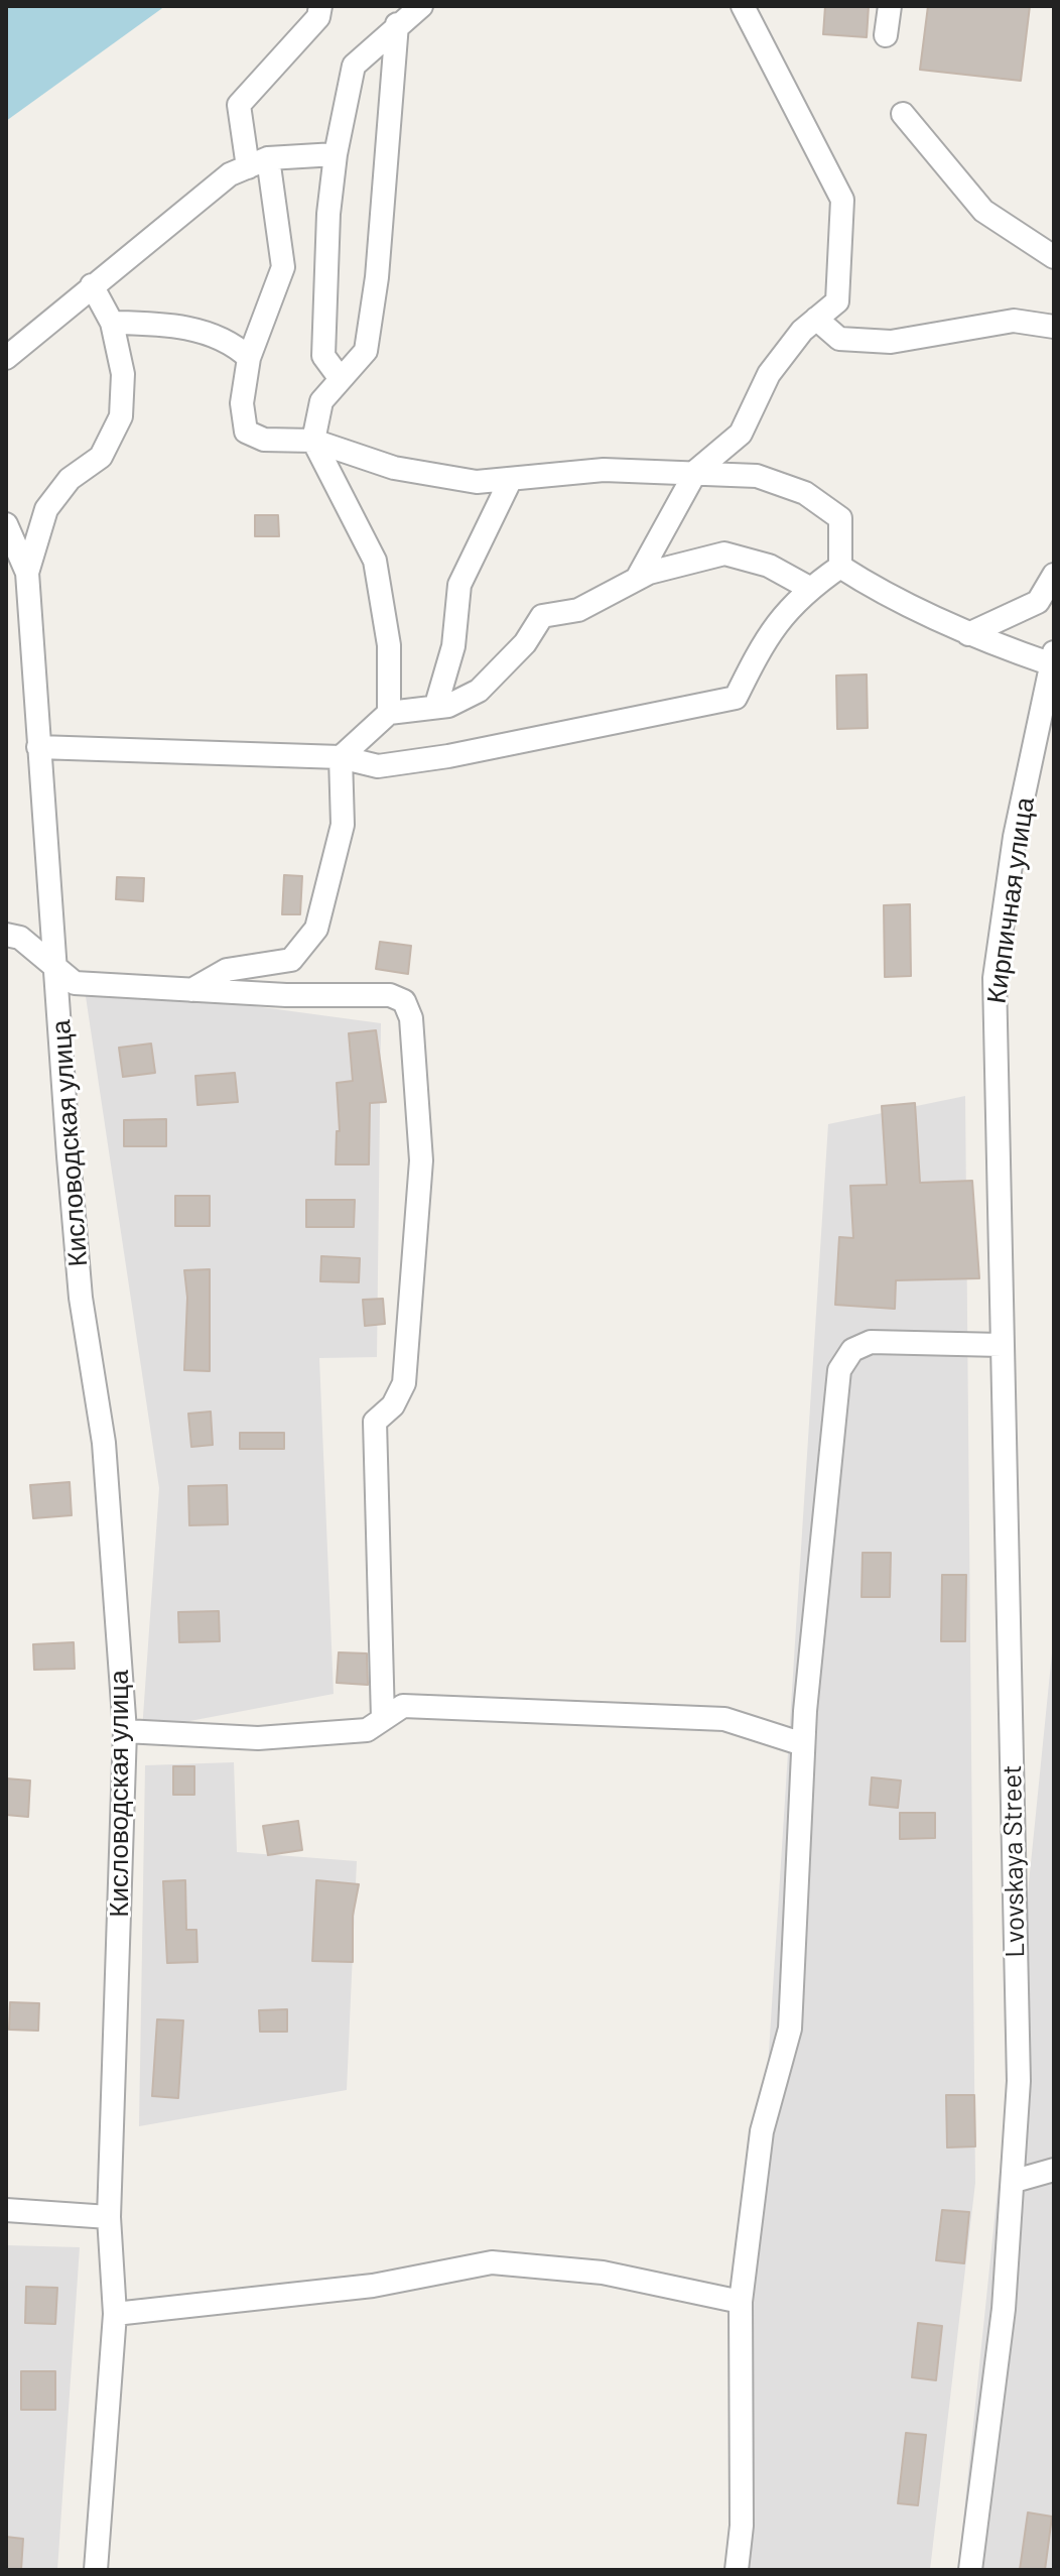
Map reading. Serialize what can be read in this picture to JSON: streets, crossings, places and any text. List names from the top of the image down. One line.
{"streets":{"street":["Кирпичная улица","Кисловодская улица","Lvovskaya Street"]},"crossings":[["Кирпичная улица","Lvovskaya Street"]]}
